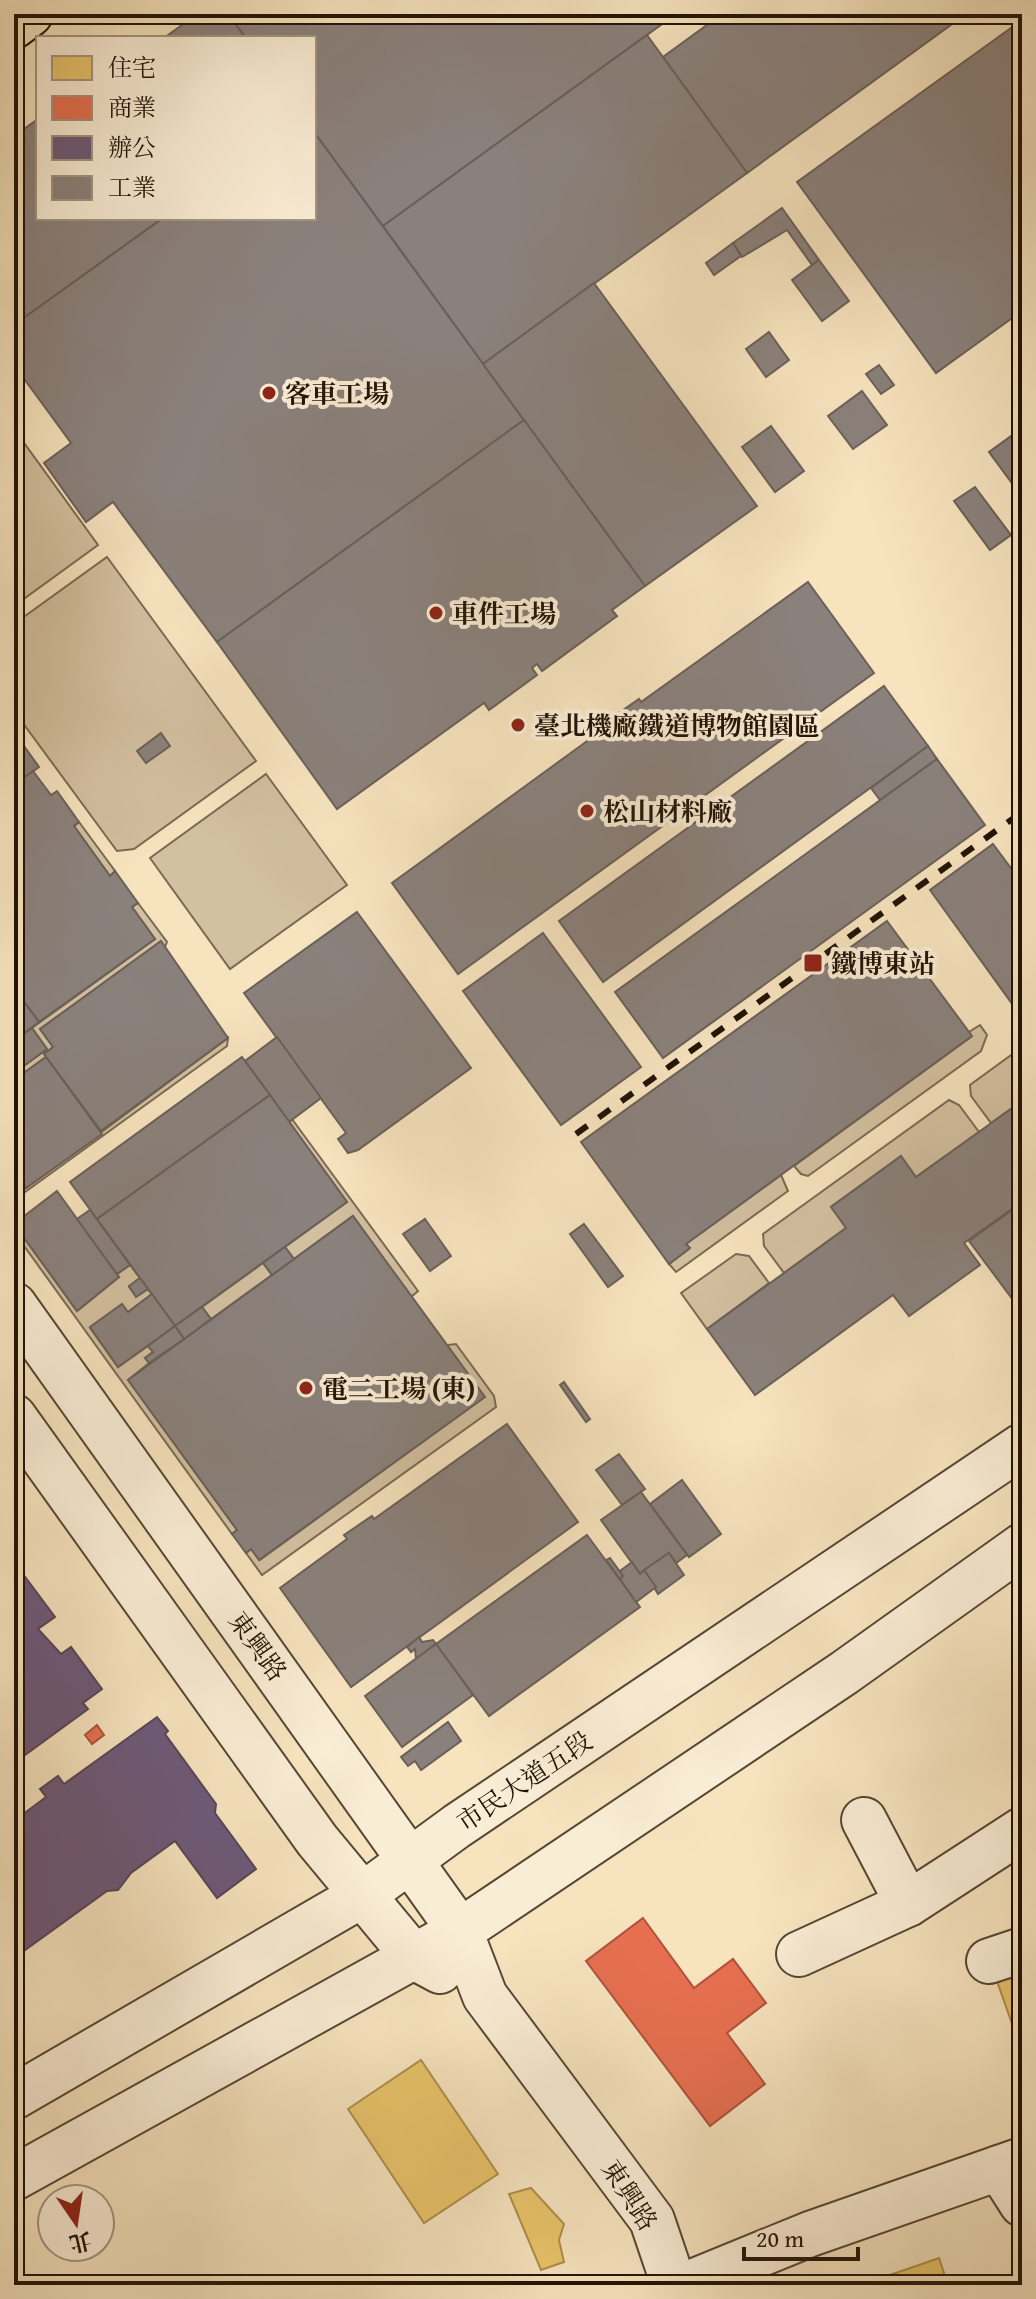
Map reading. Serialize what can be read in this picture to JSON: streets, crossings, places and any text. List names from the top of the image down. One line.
{"streets":{"street":["東興路","市民大道五段"]},"crossings":[["東興路","市民大道五段"]],"places":{"other":["客車工場","車件工場","臺北機廠鐵道博物館園區","松山材料廠","電二工場 (東)"],"transit":["鐵博東站"]},"legend":["住宅","商業","辦公","工業"],"scale_bar":"20 m","north":"bottom"}
